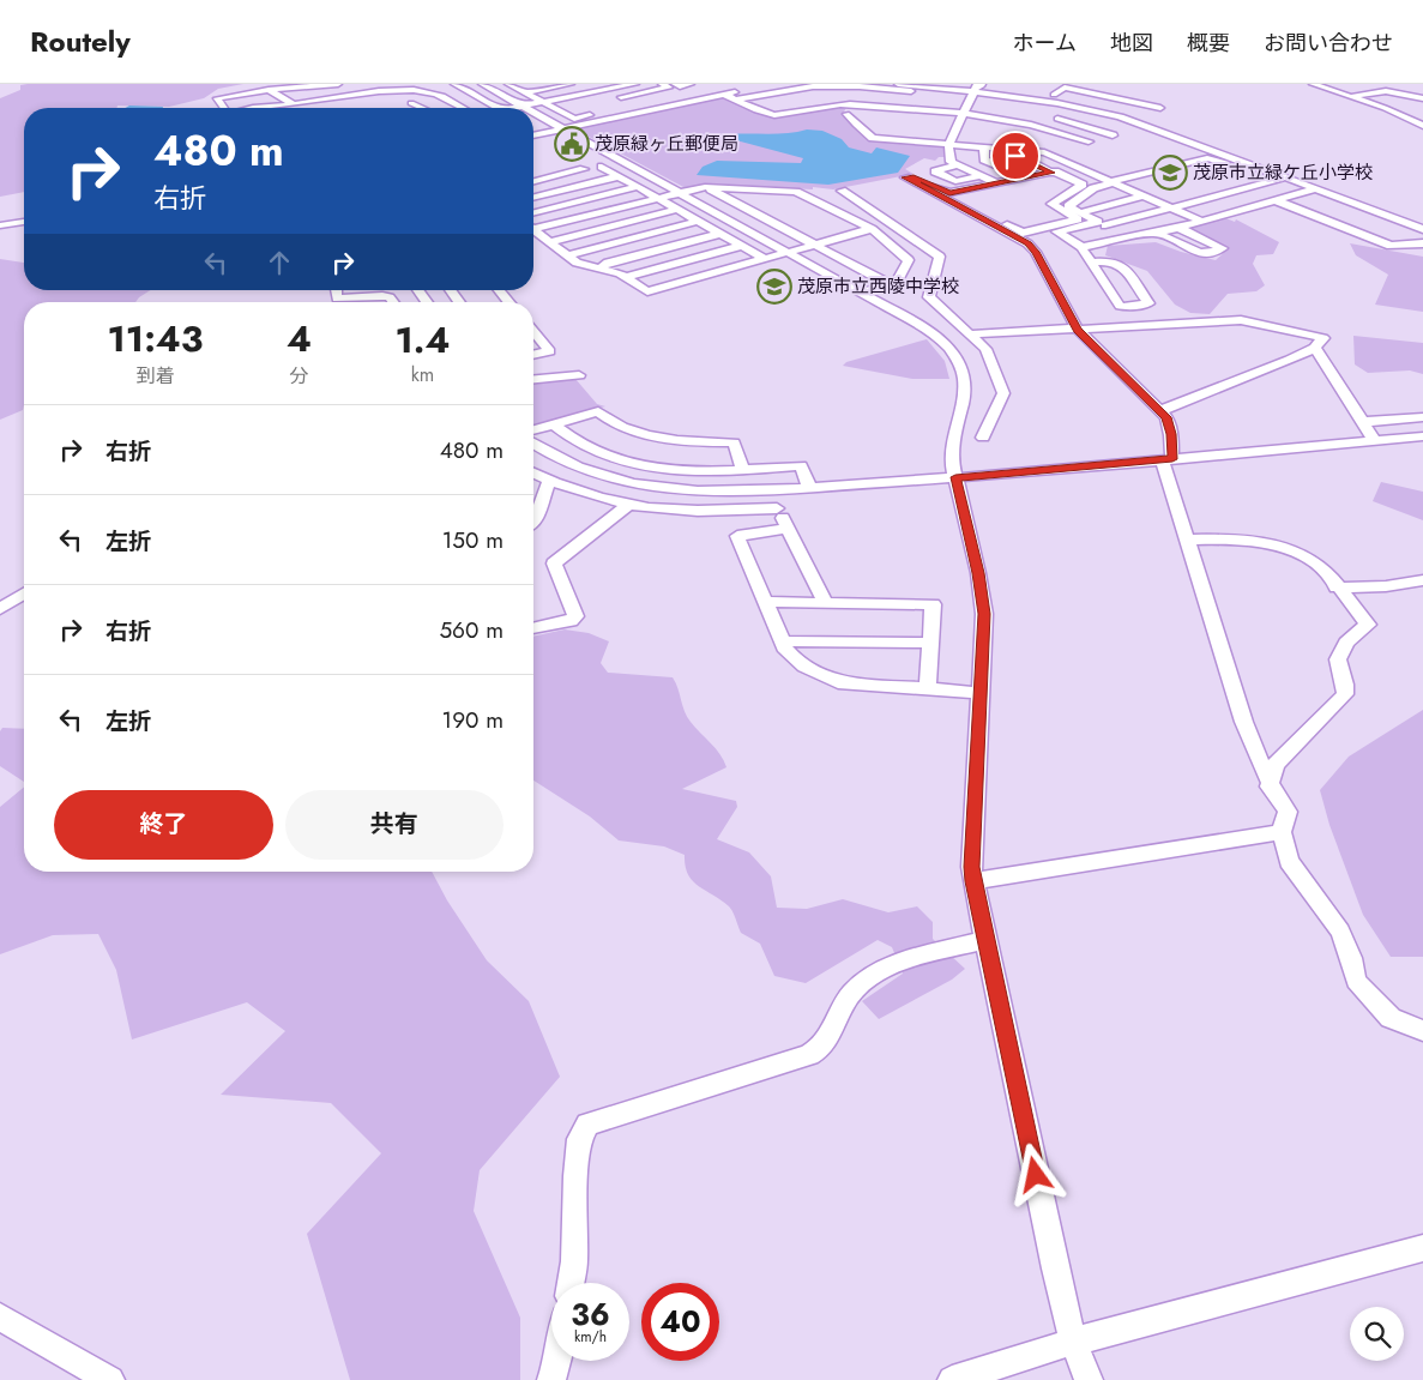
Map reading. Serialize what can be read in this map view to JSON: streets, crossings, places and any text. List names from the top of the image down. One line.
{"places":{"public building":["茂原緑ヶ丘郵便局"],"school or university":["茂原市立緑ケ丘小学校","茂原市立西陵中学校"]},"page":{"header":"Routely","nav":["ホーム","地図","概要","お問い合わせ"],"turn":["480 m","右折"],"eta":["11:43","到着","4","分","1.4","km"],"list":[{"name":"右折","value":"480 m"},{"name":"左折","value":"150 m"},{"name":"右折","value":"560 m"},{"name":"左折","value":"190 m"}],"buttons":["終了","共有"],"speed":"36 km/h","limit":"40"}}
